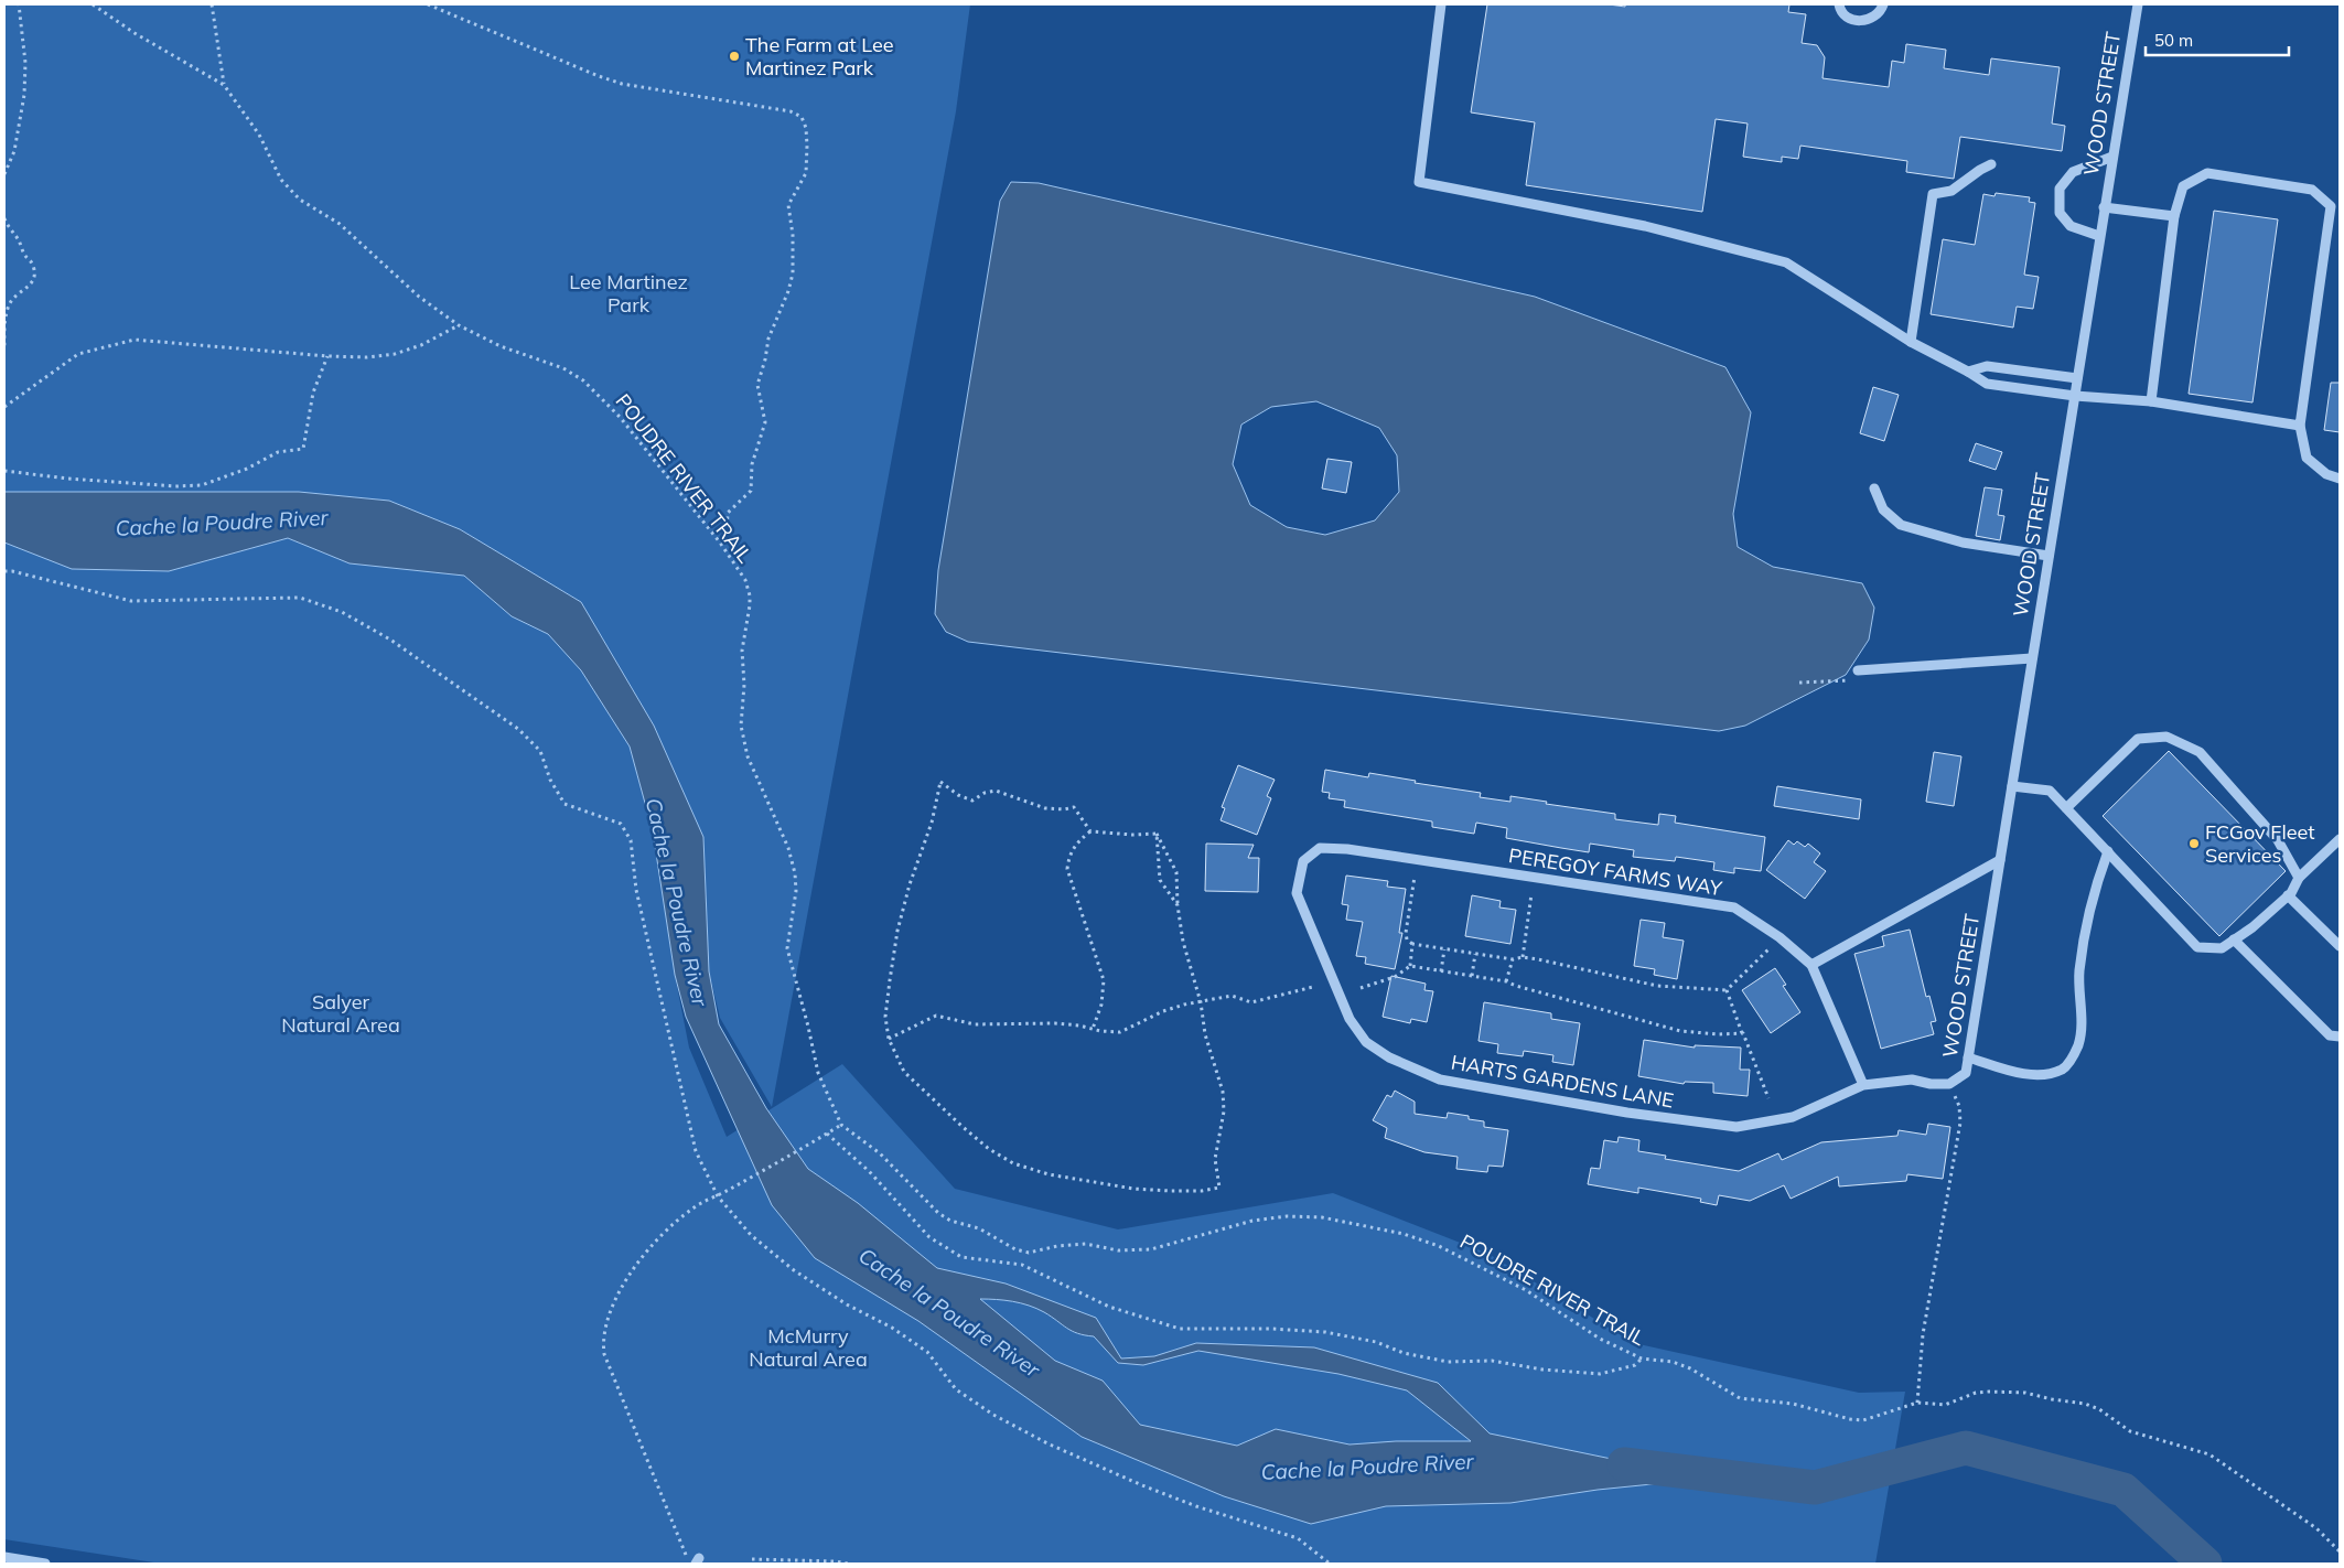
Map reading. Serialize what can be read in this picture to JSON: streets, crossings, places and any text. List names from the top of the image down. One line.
{"streets":{"street":["WOOD STREET","PEREGOY FARMS WAY","HARTS GARDENS LANE"],"path":["POUDRE RIVER TRAIL"]},"crossings":[["WOOD STREET","HARTS GARDENS LANE"],["PEREGOY FARMS WAY","HARTS GARDENS LANE"]],"water":["Cache la Poudre River"],"parks":["Lee Martinez Park","Salyer Natural Area","McMurry Natural Area"],"places":["The Farm at Lee Martinez Park","FCGov Fleet Services"],"scale_bar":"50 m"}
